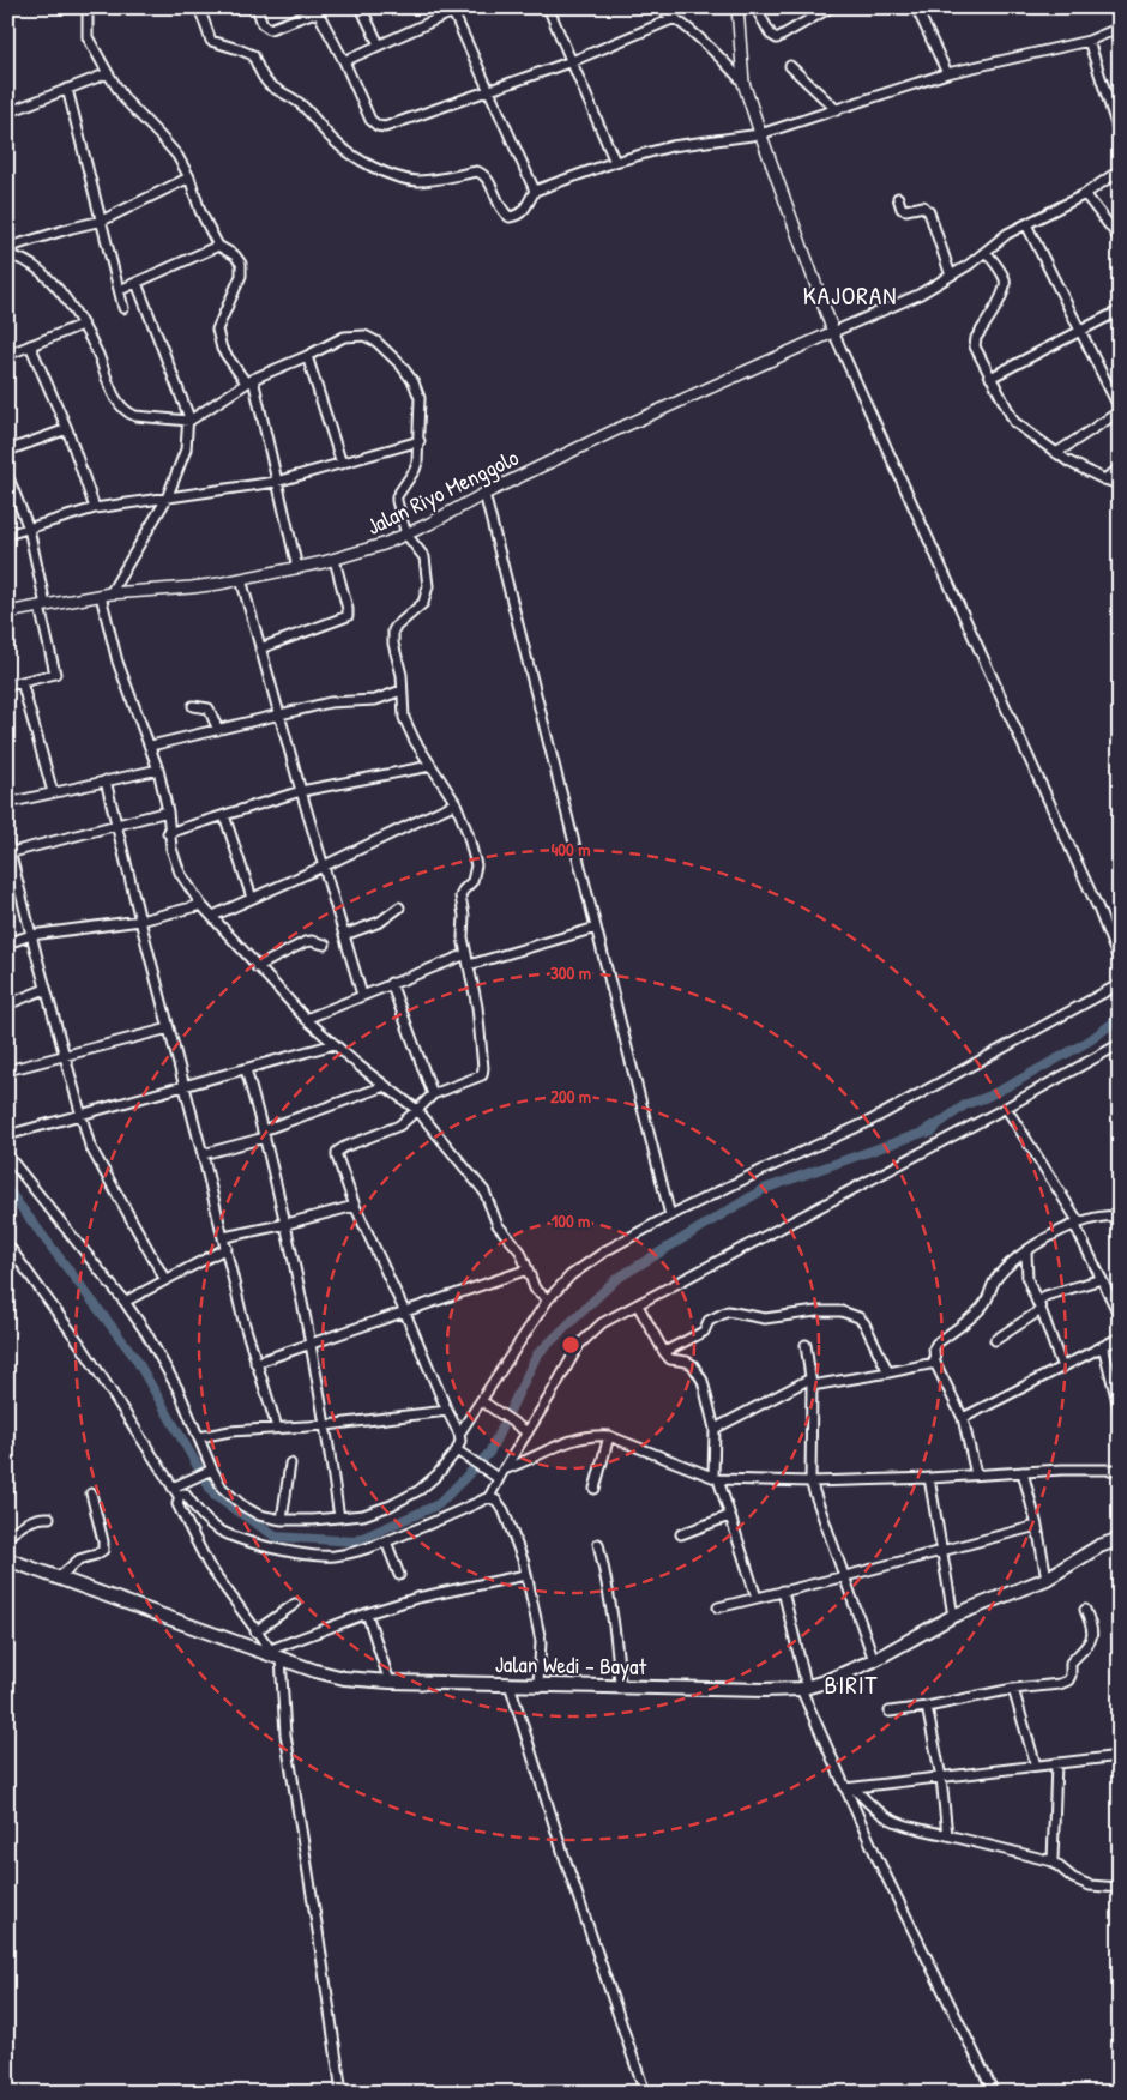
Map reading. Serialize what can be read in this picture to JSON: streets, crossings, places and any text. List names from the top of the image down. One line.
{"streets":{"main road":["Jalan Wedi - Bayat"],"street":["Jalan Riyo Menggolo"]},"districts":["KAJORAN","BIRIT"],"rings":["400 m","300 m","200 m","100 m"]}
